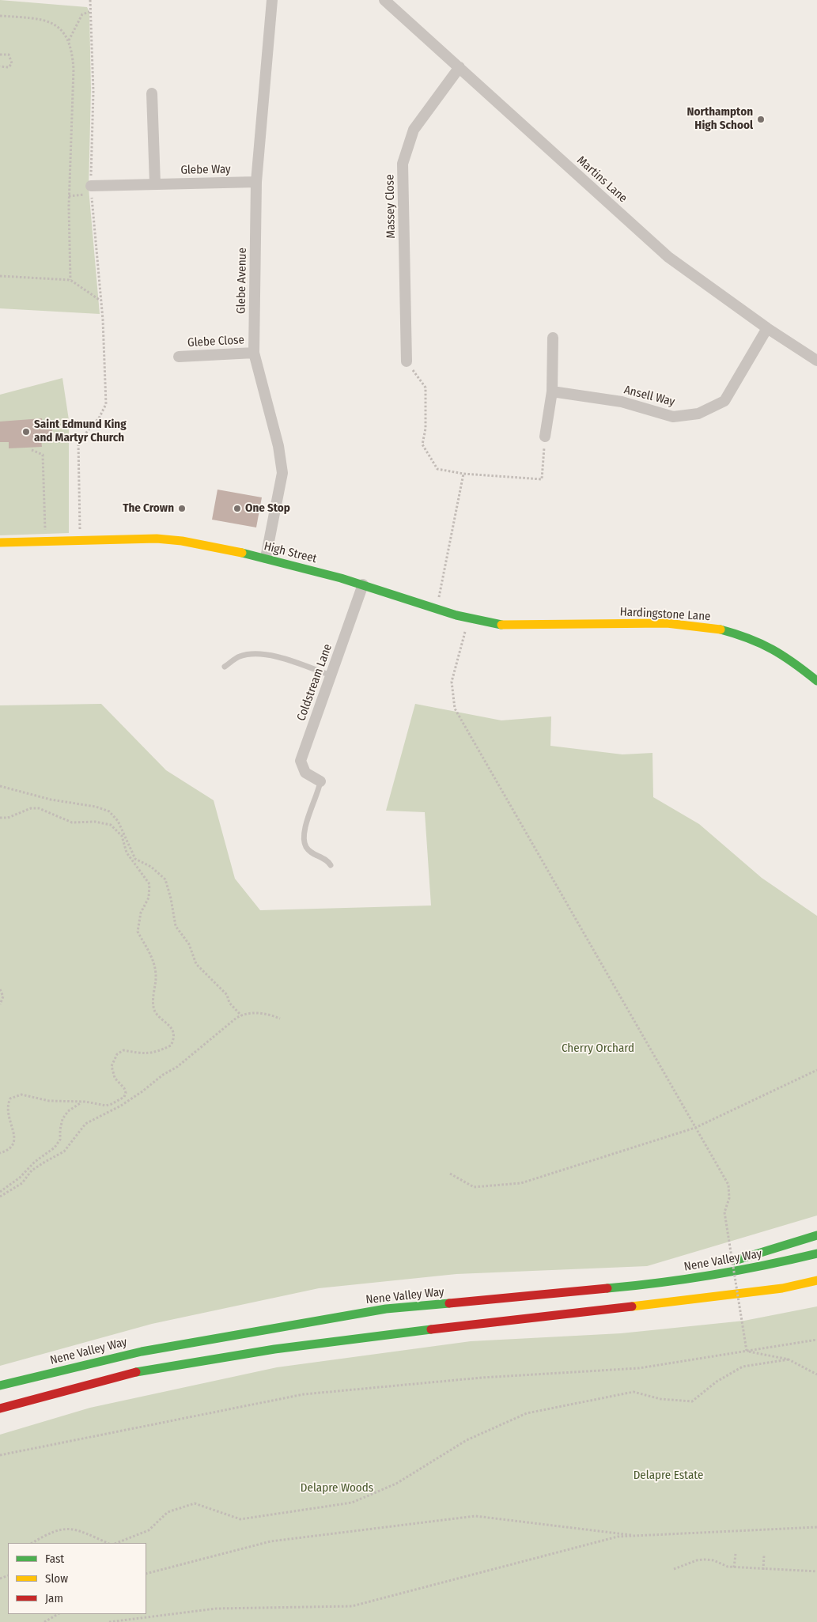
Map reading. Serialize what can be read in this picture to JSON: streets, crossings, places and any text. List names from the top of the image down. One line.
{"streets":{"main road":["High Street","Hardingstone Lane","Nene Valley Way"],"street":["Glebe Way","Martins Lane","Massey Close","Glebe Avenue","Glebe Close","Ansell Way","Coldstream Lane"]},"crossings":[["Glebe Way","Glebe Avenue"],["Martins Lane","Massey Close"],["Martins Lane","Ansell Way"],["Glebe Avenue","Glebe Close"],["Glebe Avenue","High Street"],["High Street","Hardingstone Lane"],["High Street","Coldstream Lane"]],"parks":["Cherry Orchard","Delapre Estate","Delapre Woods"],"places":["Northampton High School","Saint Edmund King and Martyr Church","The Crown","One Stop"],"legend":["Fast","Slow","Jam"]}
